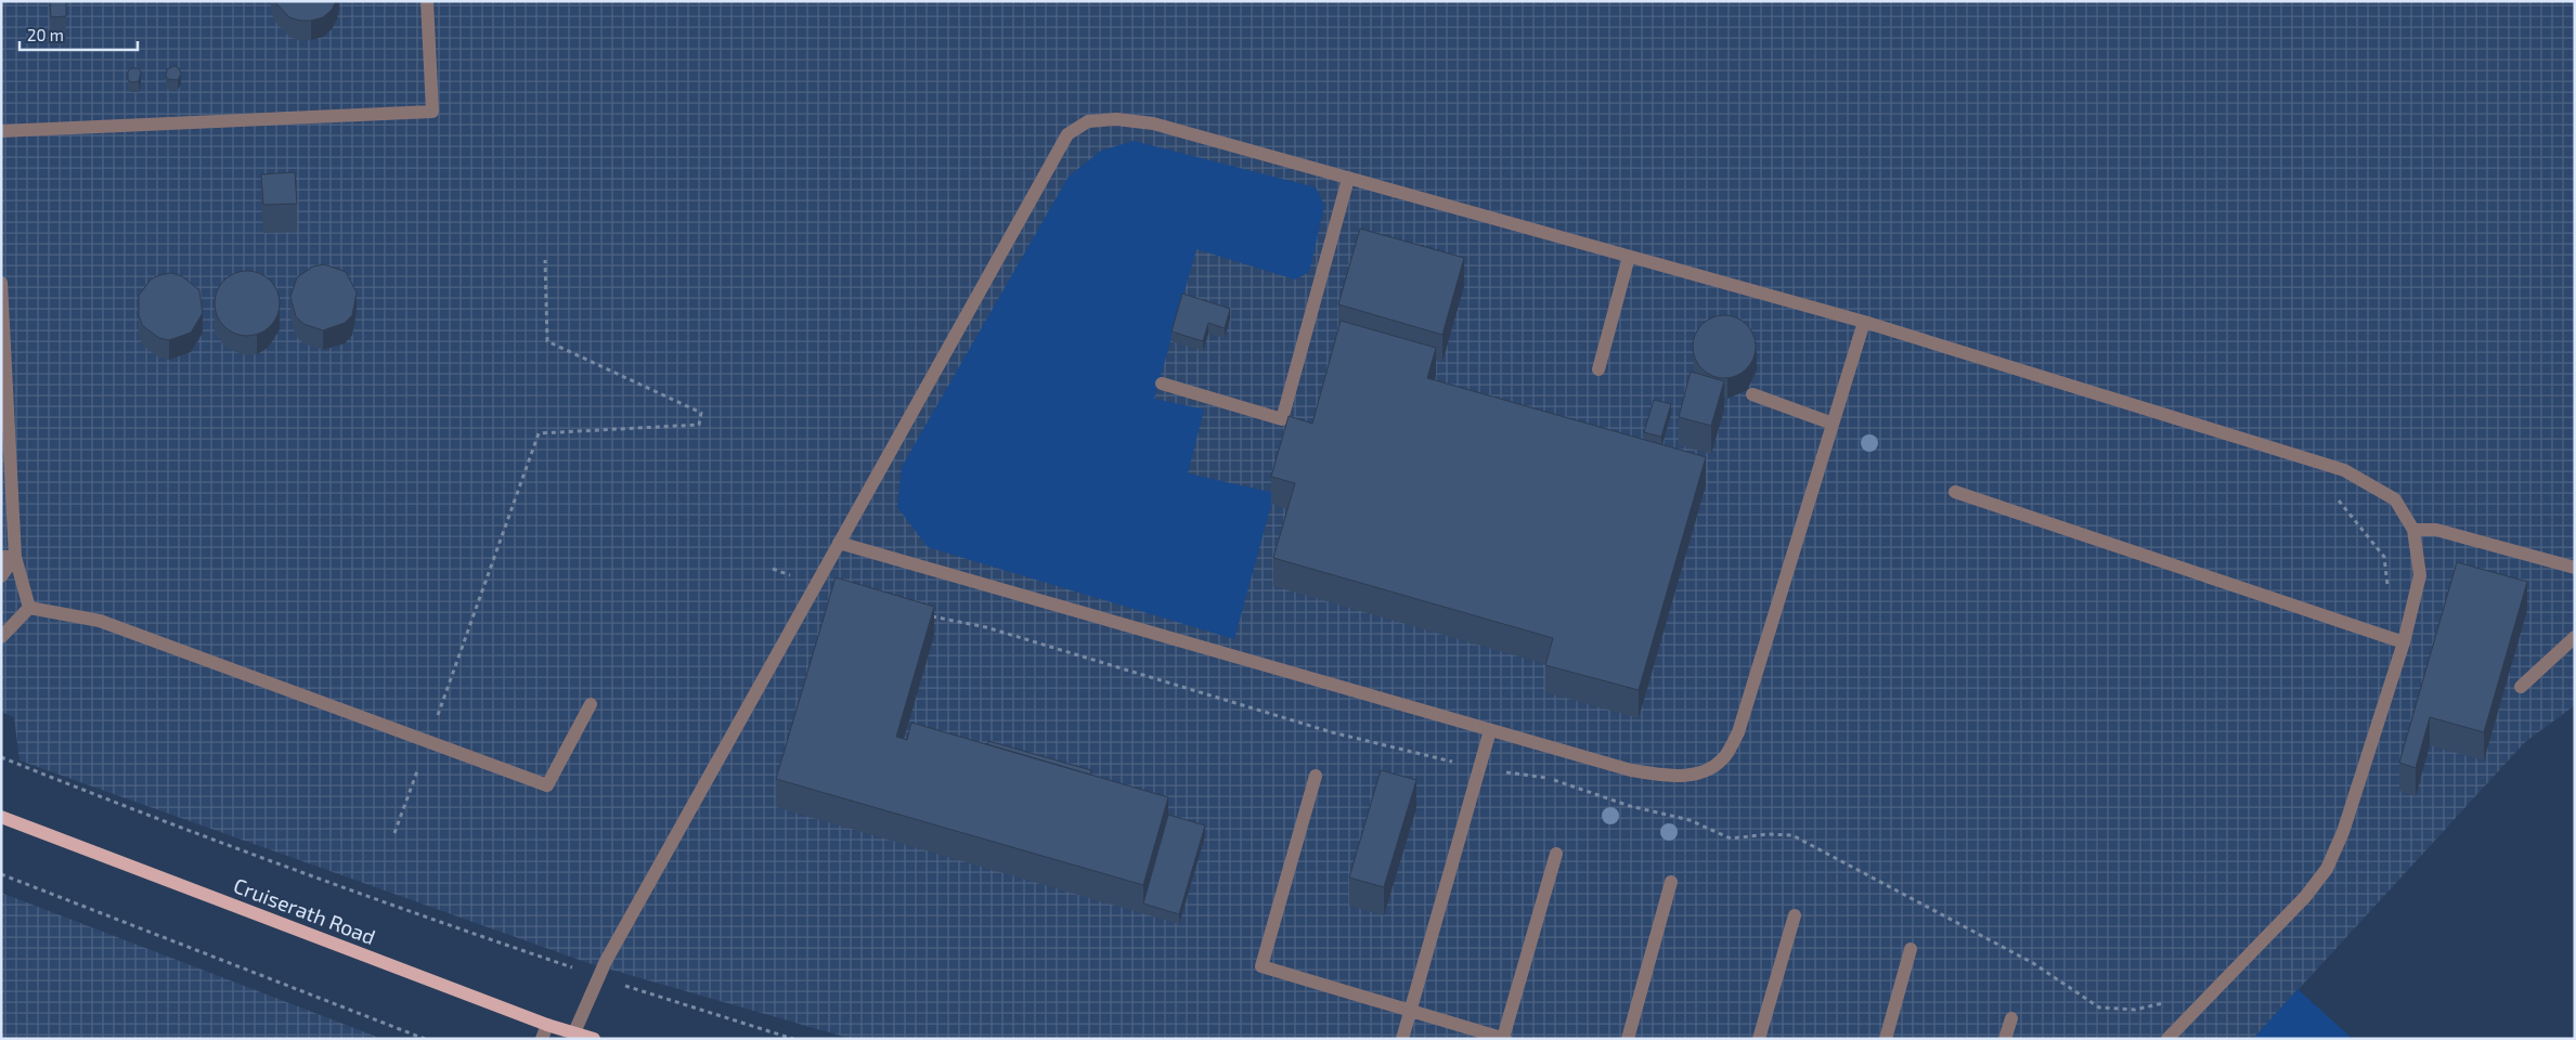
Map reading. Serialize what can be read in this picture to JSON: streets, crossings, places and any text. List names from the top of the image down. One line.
{"streets":{"main road":["Cruiserath Road"]},"scale_bar":"20 m"}
